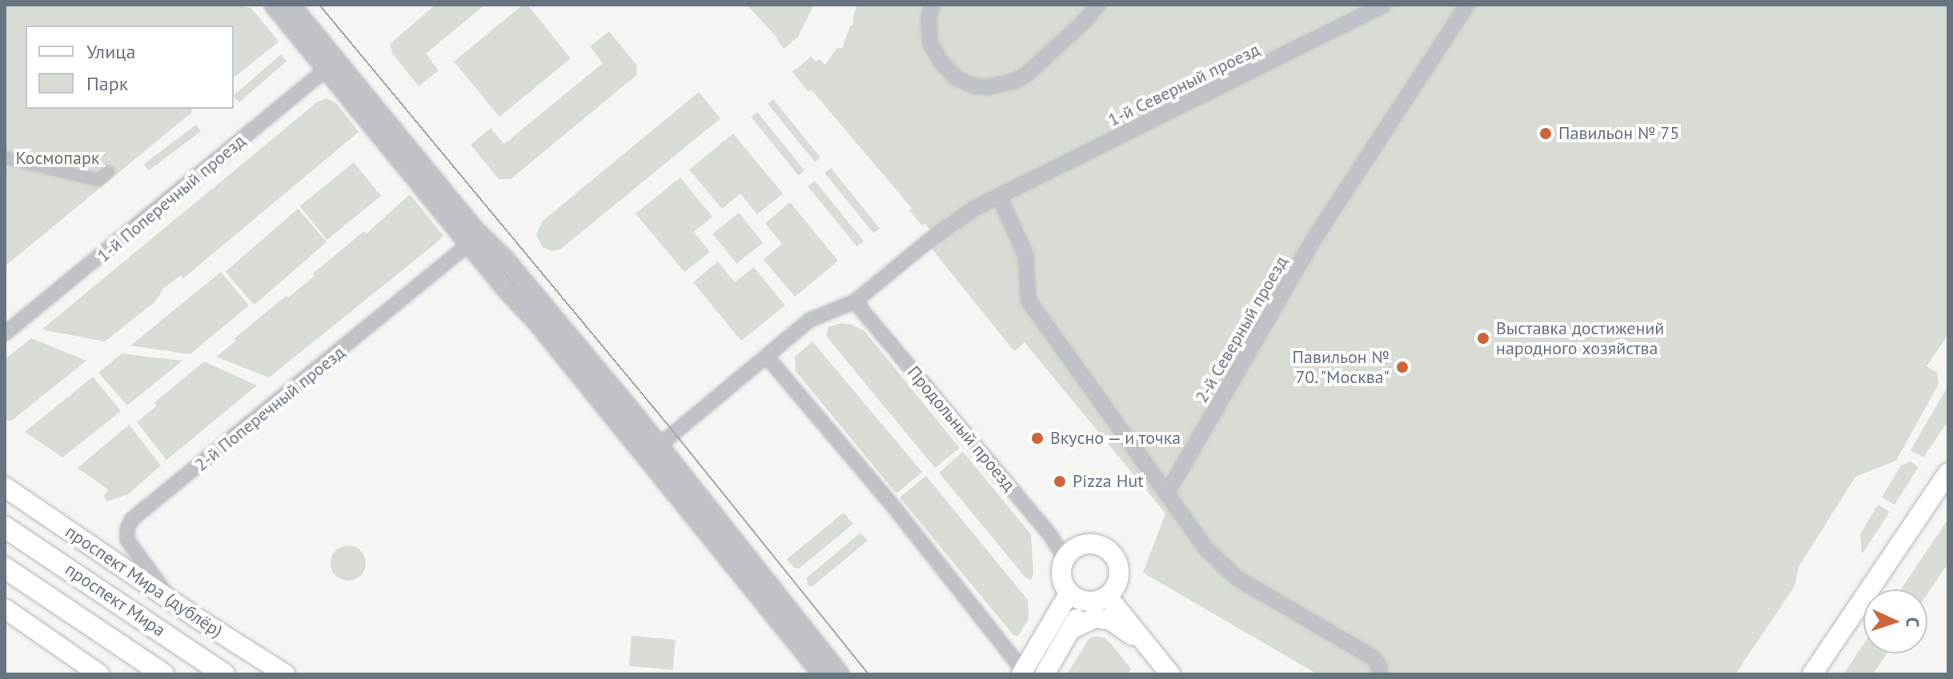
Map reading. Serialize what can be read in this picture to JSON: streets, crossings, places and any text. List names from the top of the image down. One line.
{"streets":{"main road":["проспект Мира (дублёр)","проспект Мира"],"street":["1-й Северный проезд","1-й Поперечный проезд","2-й Северный проезд","2-й Поперечный проезд","Продольный проезд"]},"crossings":[["1-й Северный проезд","Продольный проезд"],["2-й Поперечный проезд","проспект Мира (дублёр)"]],"parks":["Космопарк"],"places":["Павильон № 75","Выставка достижений народного хозяйства","Павильон № 70. \"Москва\"","Вкусно — и точка","Pizza Hut"],"legend":["Улица","Парк"],"north":"right"}
